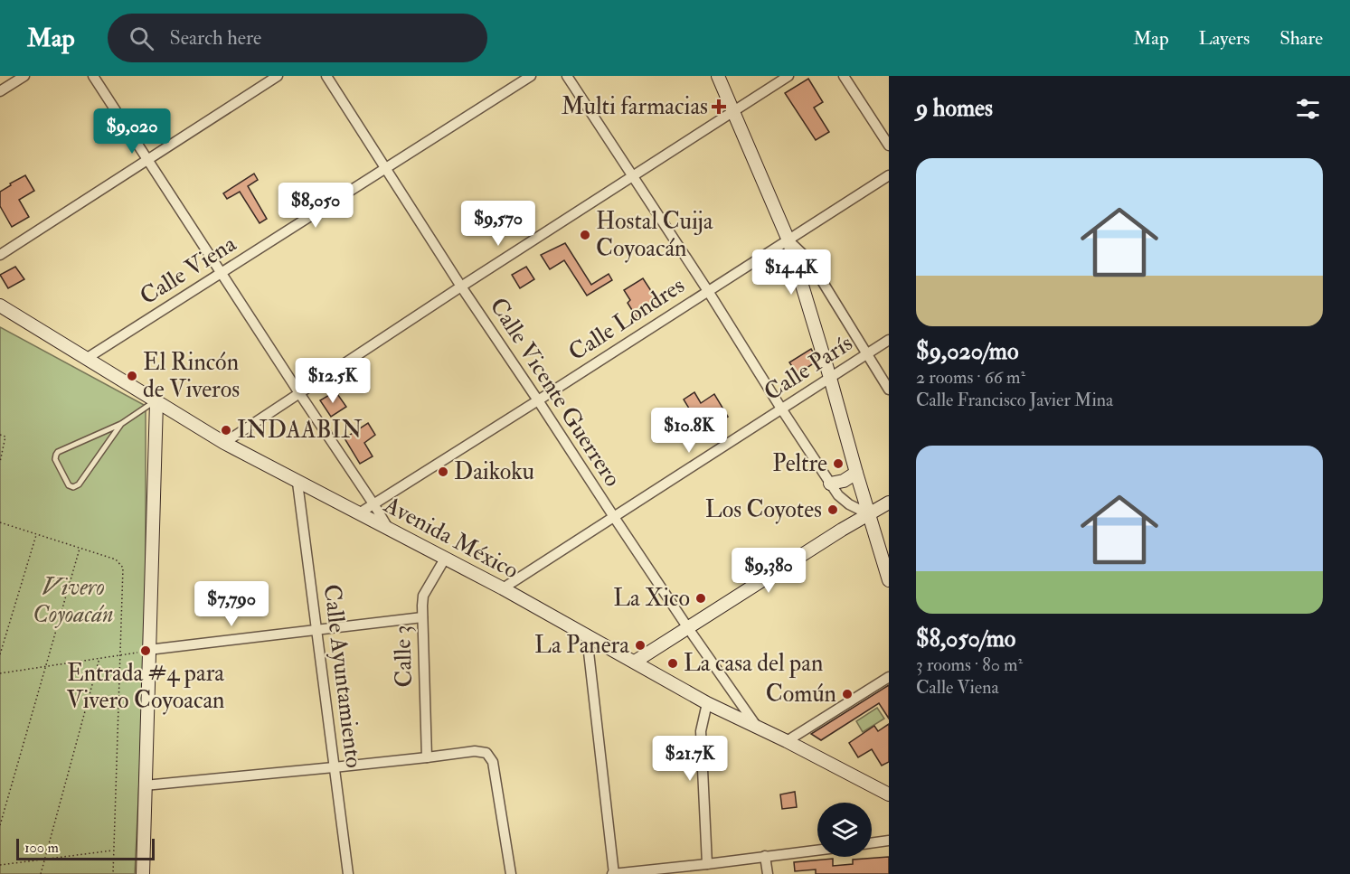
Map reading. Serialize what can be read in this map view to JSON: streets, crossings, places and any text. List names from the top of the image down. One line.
{"streets":{"street":["Calle Viena","Calle Londres","Calle París","Calle Vicente Guerrero","Avenida México","Calle 3","Calle Ayuntamiento"]},"crossings":[["Calle Viena","Calle Vicente Guerrero"],["Calle Viena","Avenida México"],["Calle Londres","Calle Vicente Guerrero"],["Calle Londres","Avenida México"],["Calle París","Calle Vicente Guerrero"],["Calle París","Avenida México"],["Calle Vicente Guerrero","Avenida México"],["Avenida México","Calle 3"],["Avenida México","Calle Ayuntamiento"]],"parks":["Vivero Coyoacán"],"places":{"health":["Multi farmacias"],"other":["Hostal Cuija Coyoacán","El Rincón de Viveros","INDAABIN","Peltre","Daikoku","Los Coyotes","La Xico","La Panera","Entrada #4 para Vivero Coyoacan","La casa del pan","Común"]},"scale_bar":"100 m","page":{"header":"Map","search":"Search here","nav":["Map","Layers","Share"],"heading":"9 homes","price":["$9,020","$8,050","$9,570","$14.4K","$12.5K","$10.8K","$9,380","$7,790","$21.7K"],"list":[{"name":"$9,020/mo","note":"2 rooms · 66 m² · Calle Francisco Javier Mina"},{"name":"$8,050/mo","note":"3 rooms · 80 m² · Calle Viena"}],"scale":"100 m"}}
